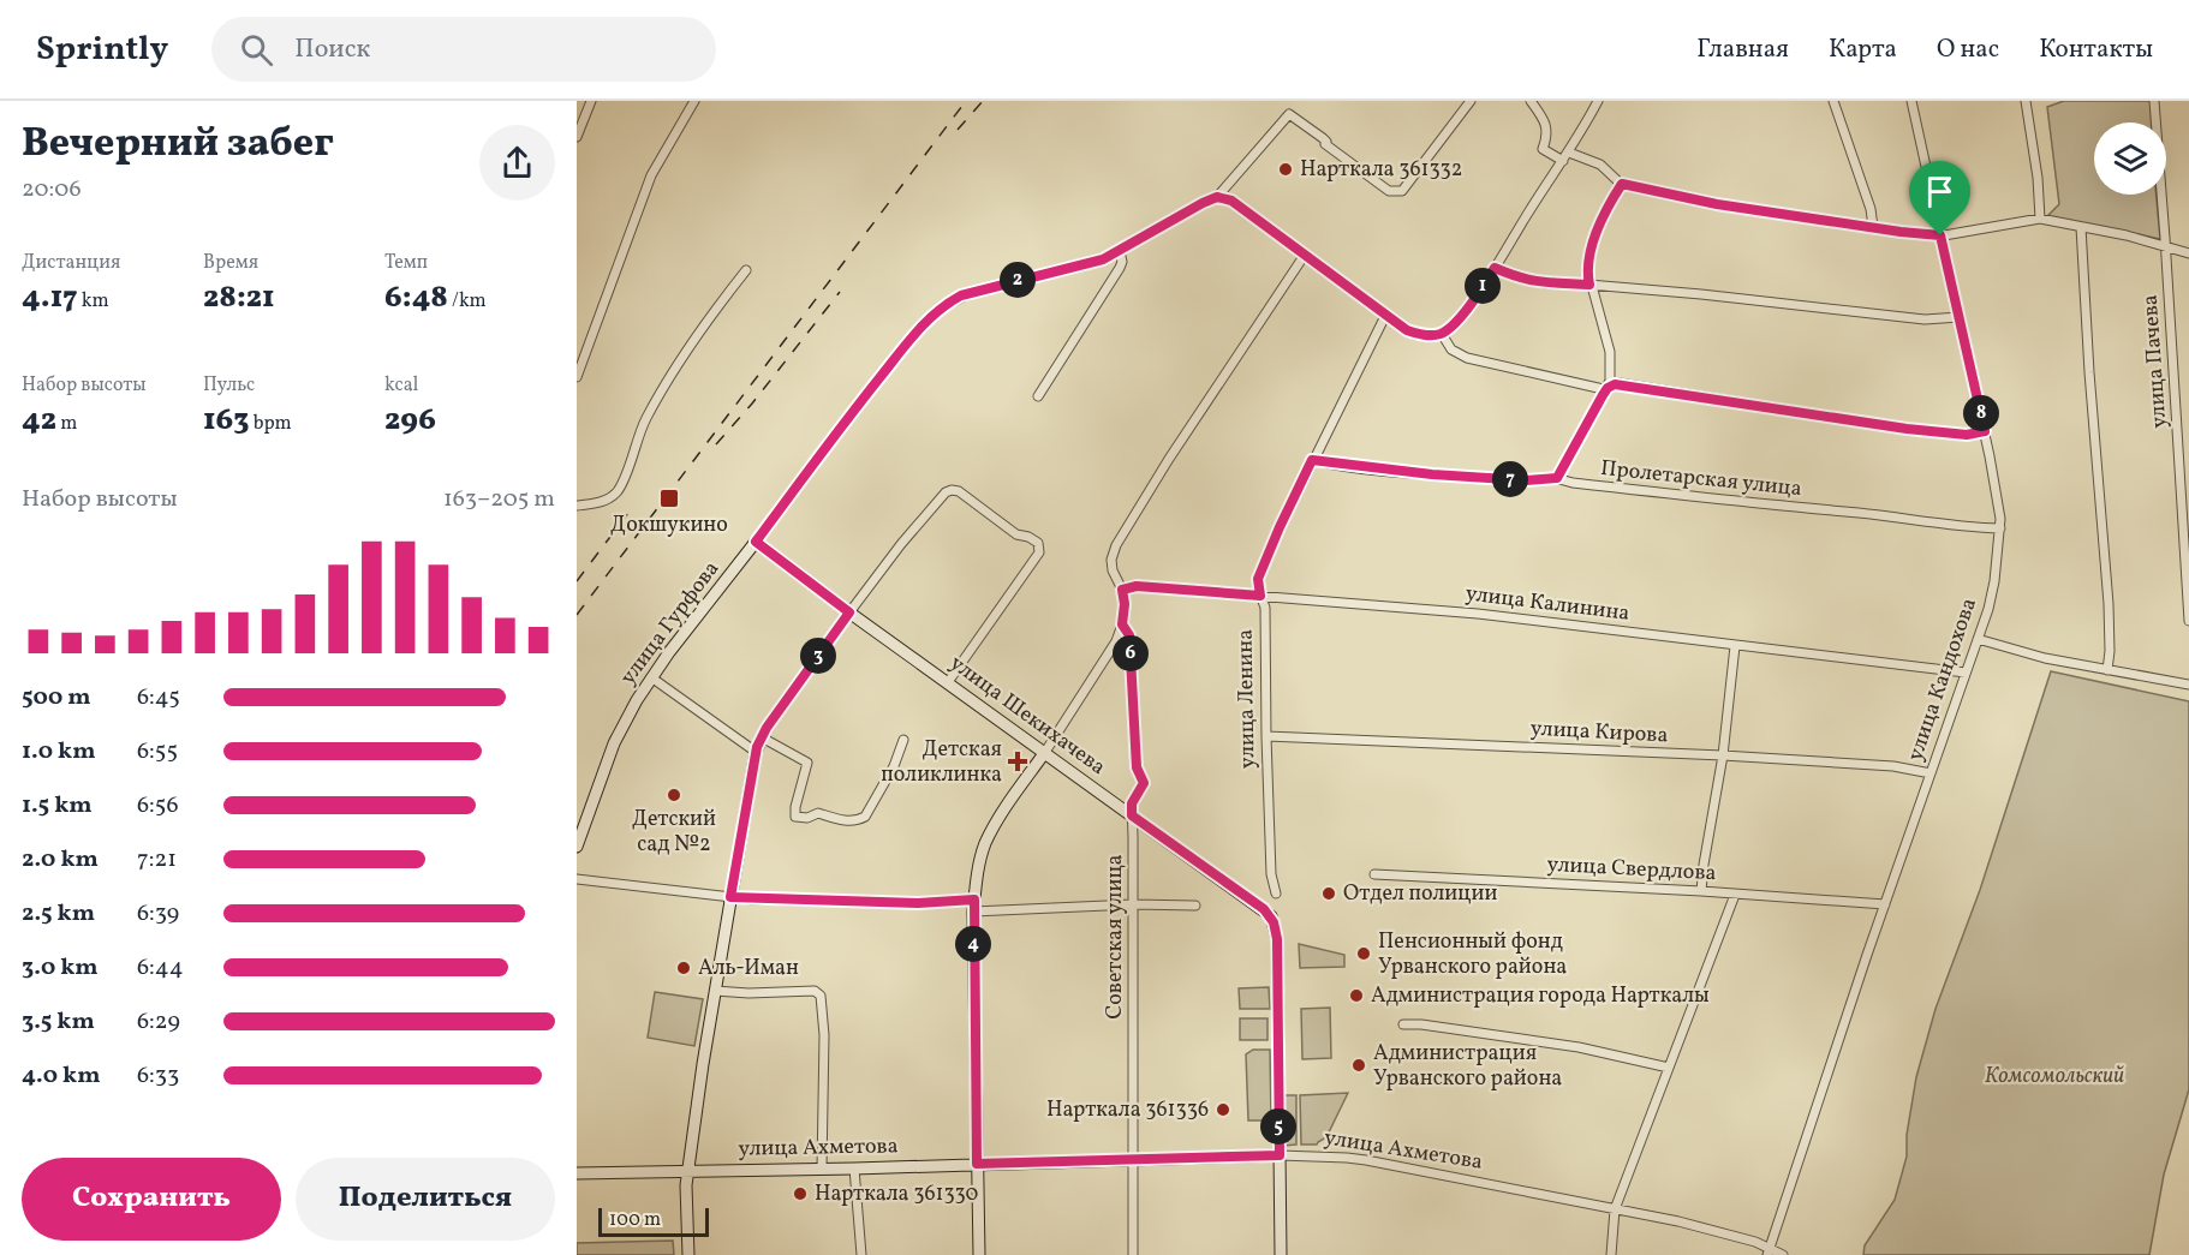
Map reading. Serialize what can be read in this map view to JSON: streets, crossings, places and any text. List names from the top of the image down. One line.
{"streets":{"street":["улица Пачева","Пролетарская улица","улица Калинина","улица Гурфова","улица Кандохова","улица Ленина","улица Шекихачева","улица Кирова","улица Свердлова","Советская улица","улица Ахметова"]},"crossings":[["Пролетарская улица","улица Кандохова"],["Пролетарская улица","улица Ленина"],["улица Калинина","улица Кандохова"],["улица Калинина","улица Ленина"],["улица Гурфова","улица Шекихачева"],["улица Кандохова","улица Кирова"],["улица Кандохова","улица Свердлова"],["улица Кандохова","улица Ахметова"],["улица Ленина","улица Кирова"],["улица Шекихачева","Советская улица"],["улица Шекихачева","улица Ахметова"],["Советская улица","улица Ахметова"]],"parks":["Комсомольский"],"places":{"other":["Нарткала 361332","Детский сад №2","Отдел полиции","Пенсионный фонд Урванского района","Аль-Иман","Администрация города Нарткалы","Администрация Урванского района","Нарткала 361336","Нарткала 361330"],"transit":["Докшукино"],"health":["Детская поликлинка"]},"scale_bar":"100 m","page":{"header":"Sprintly","search":"Поиск","nav":["Главная","Карта","О нас","Контакты"],"heading":["Вечерний забег","20:06"],"stats":[["Дистанция","4.17 km"],["Время","28:21"],["Темп","6:48 /km"],["Набор высоты","42 m"],["Пульс","163 bpm"],["kcal","296"]],"pins":["2","1","8","7","6","3","4","5"],"chart":["Набор высоты","163–205 m"],"list":[{"name":"500 m","note":"6:45"},{"name":"1.0 km","note":"6:55"},{"name":"1.5 km","note":"6:56"},{"name":"2.0 km","note":"7:21"},{"name":"2.5 km","note":"6:39"},{"name":"3.0 km","note":"6:44"},{"name":"3.5 km","note":"6:29"},{"name":"4.0 km","note":"6:33"}],"buttons":["Сохранить","Поделиться"],"scale":"100 m"}}
